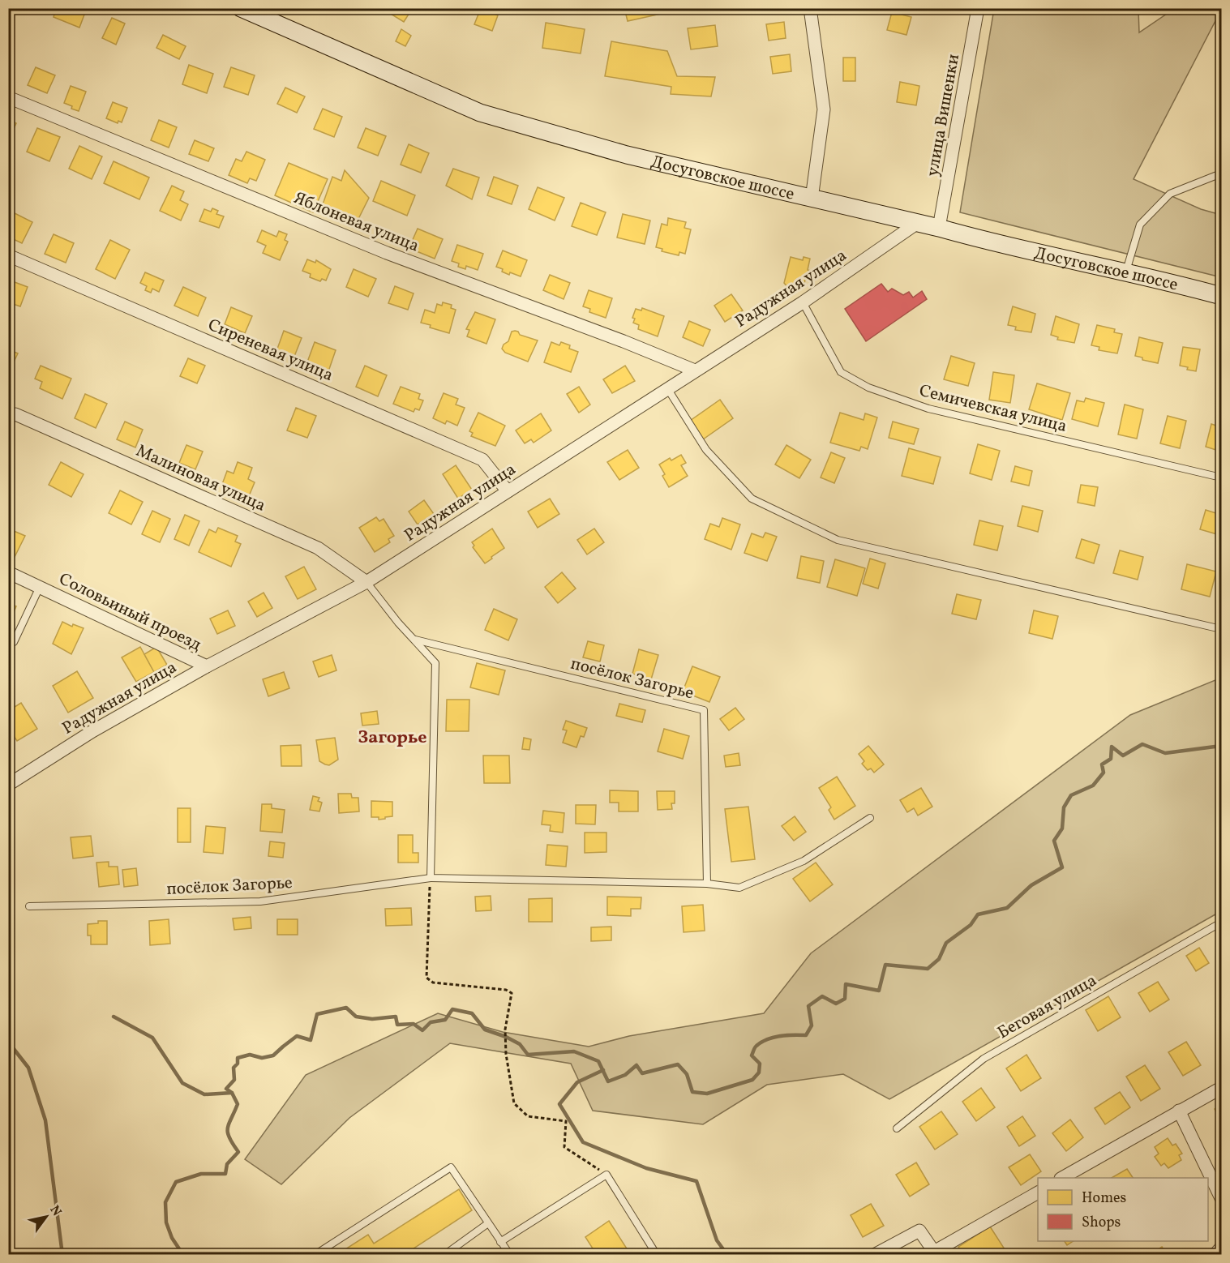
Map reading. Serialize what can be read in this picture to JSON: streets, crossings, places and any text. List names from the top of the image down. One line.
{"streets":{"main road":["Досуговское шоссе"],"street":["улица Вишенки","Яблоневая улица","Радужная улица","Сиреневая улица","Малиновая улица","Соловьиный проезд"],"lane":["Семичевская улица","посёлок Загорье","Беговая улица"]},"crossings":[["улица Вишенки","Досуговское шоссе"],["Досуговское шоссе","Радужная улица"],["Яблоневая улица","Радужная улица"],["Радужная улица","Сиреневая улица"],["Радужная улица","Семичевская улица"],["Радужная улица","Малиновая улица"],["Радужная улица","Соловьиный проезд"]],"districts":["Загорье"],"legend":["Homes","Shops"],"north":"top right"}
